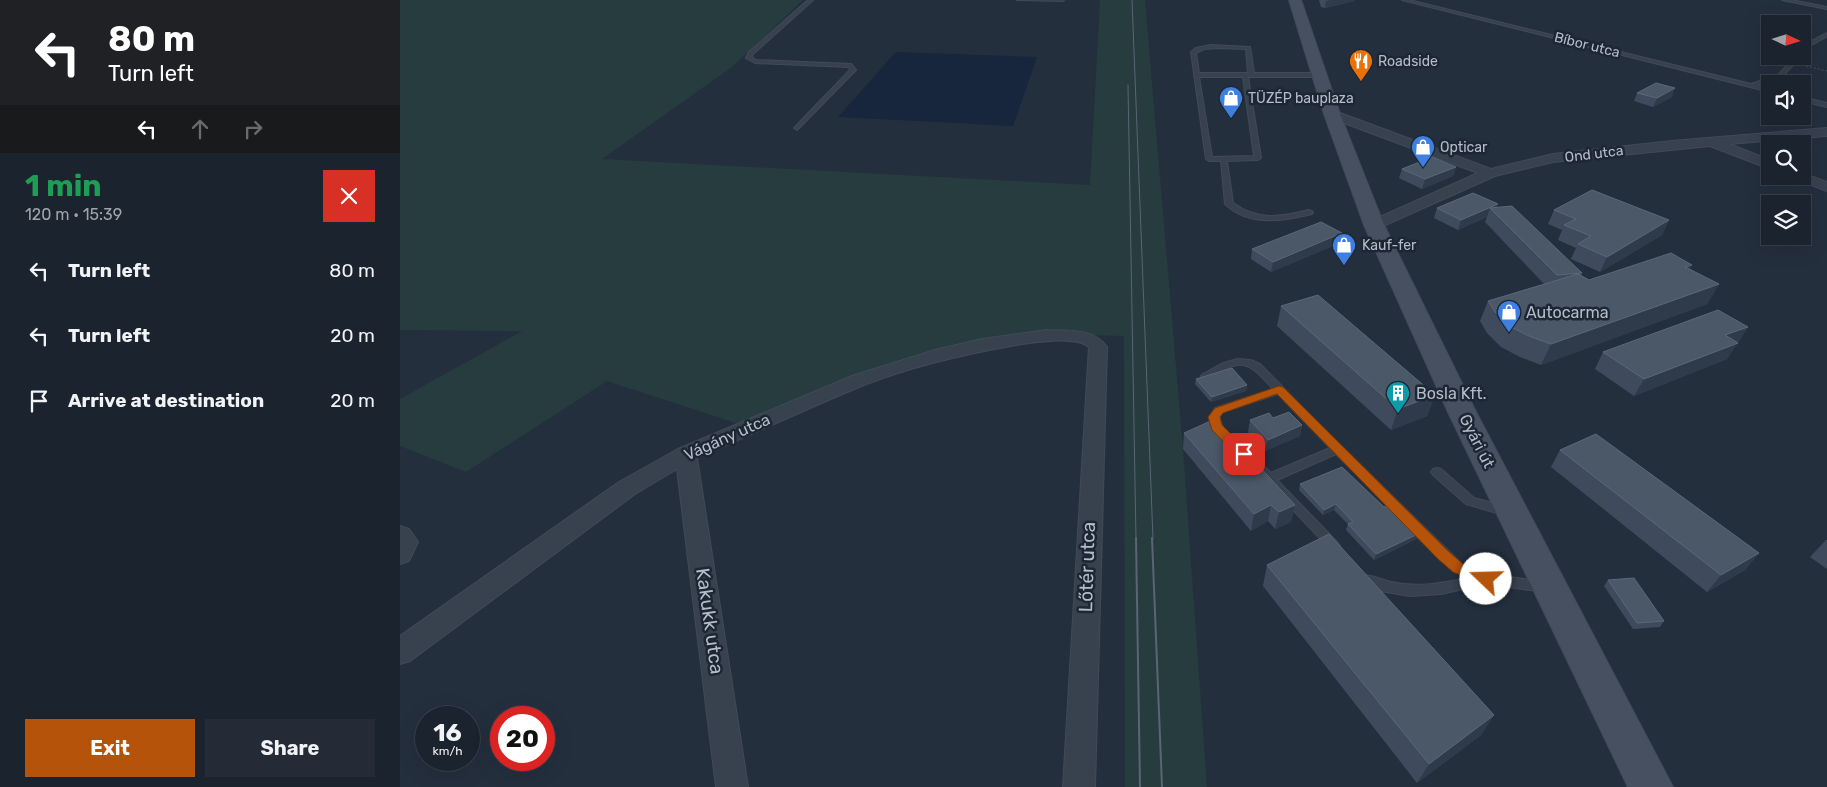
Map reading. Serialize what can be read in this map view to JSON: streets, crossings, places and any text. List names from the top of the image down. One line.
{"streets":{"street":["Ond utca","Vágány utca","Gyári út","Lőtér utca","Kakukk utca"],"lane":["Bíbor utca"]},"crossings":[["Ond utca","Gyári út"],["Vágány utca","Lőtér utca"],["Vágány utca","Kakukk utca"]],"places":{"restaurant":["Roadside"],"shop":["TÜZÉP bauplaza","Opticar","Kauf-fer","Autocarma"],"building":["Bosla Kft."]},"north":"right","page":{"turn":["80 m","Turn left"],"heading":["1 min","120 m · 15:39"],"list":[{"name":"Turn left","value":"80 m"},{"name":"Turn left","value":"20 m"},{"name":"Arrive at destination","value":"20 m"}],"speed":"16 km/h","limit":"20","buttons":["Exit","Share"]}}
